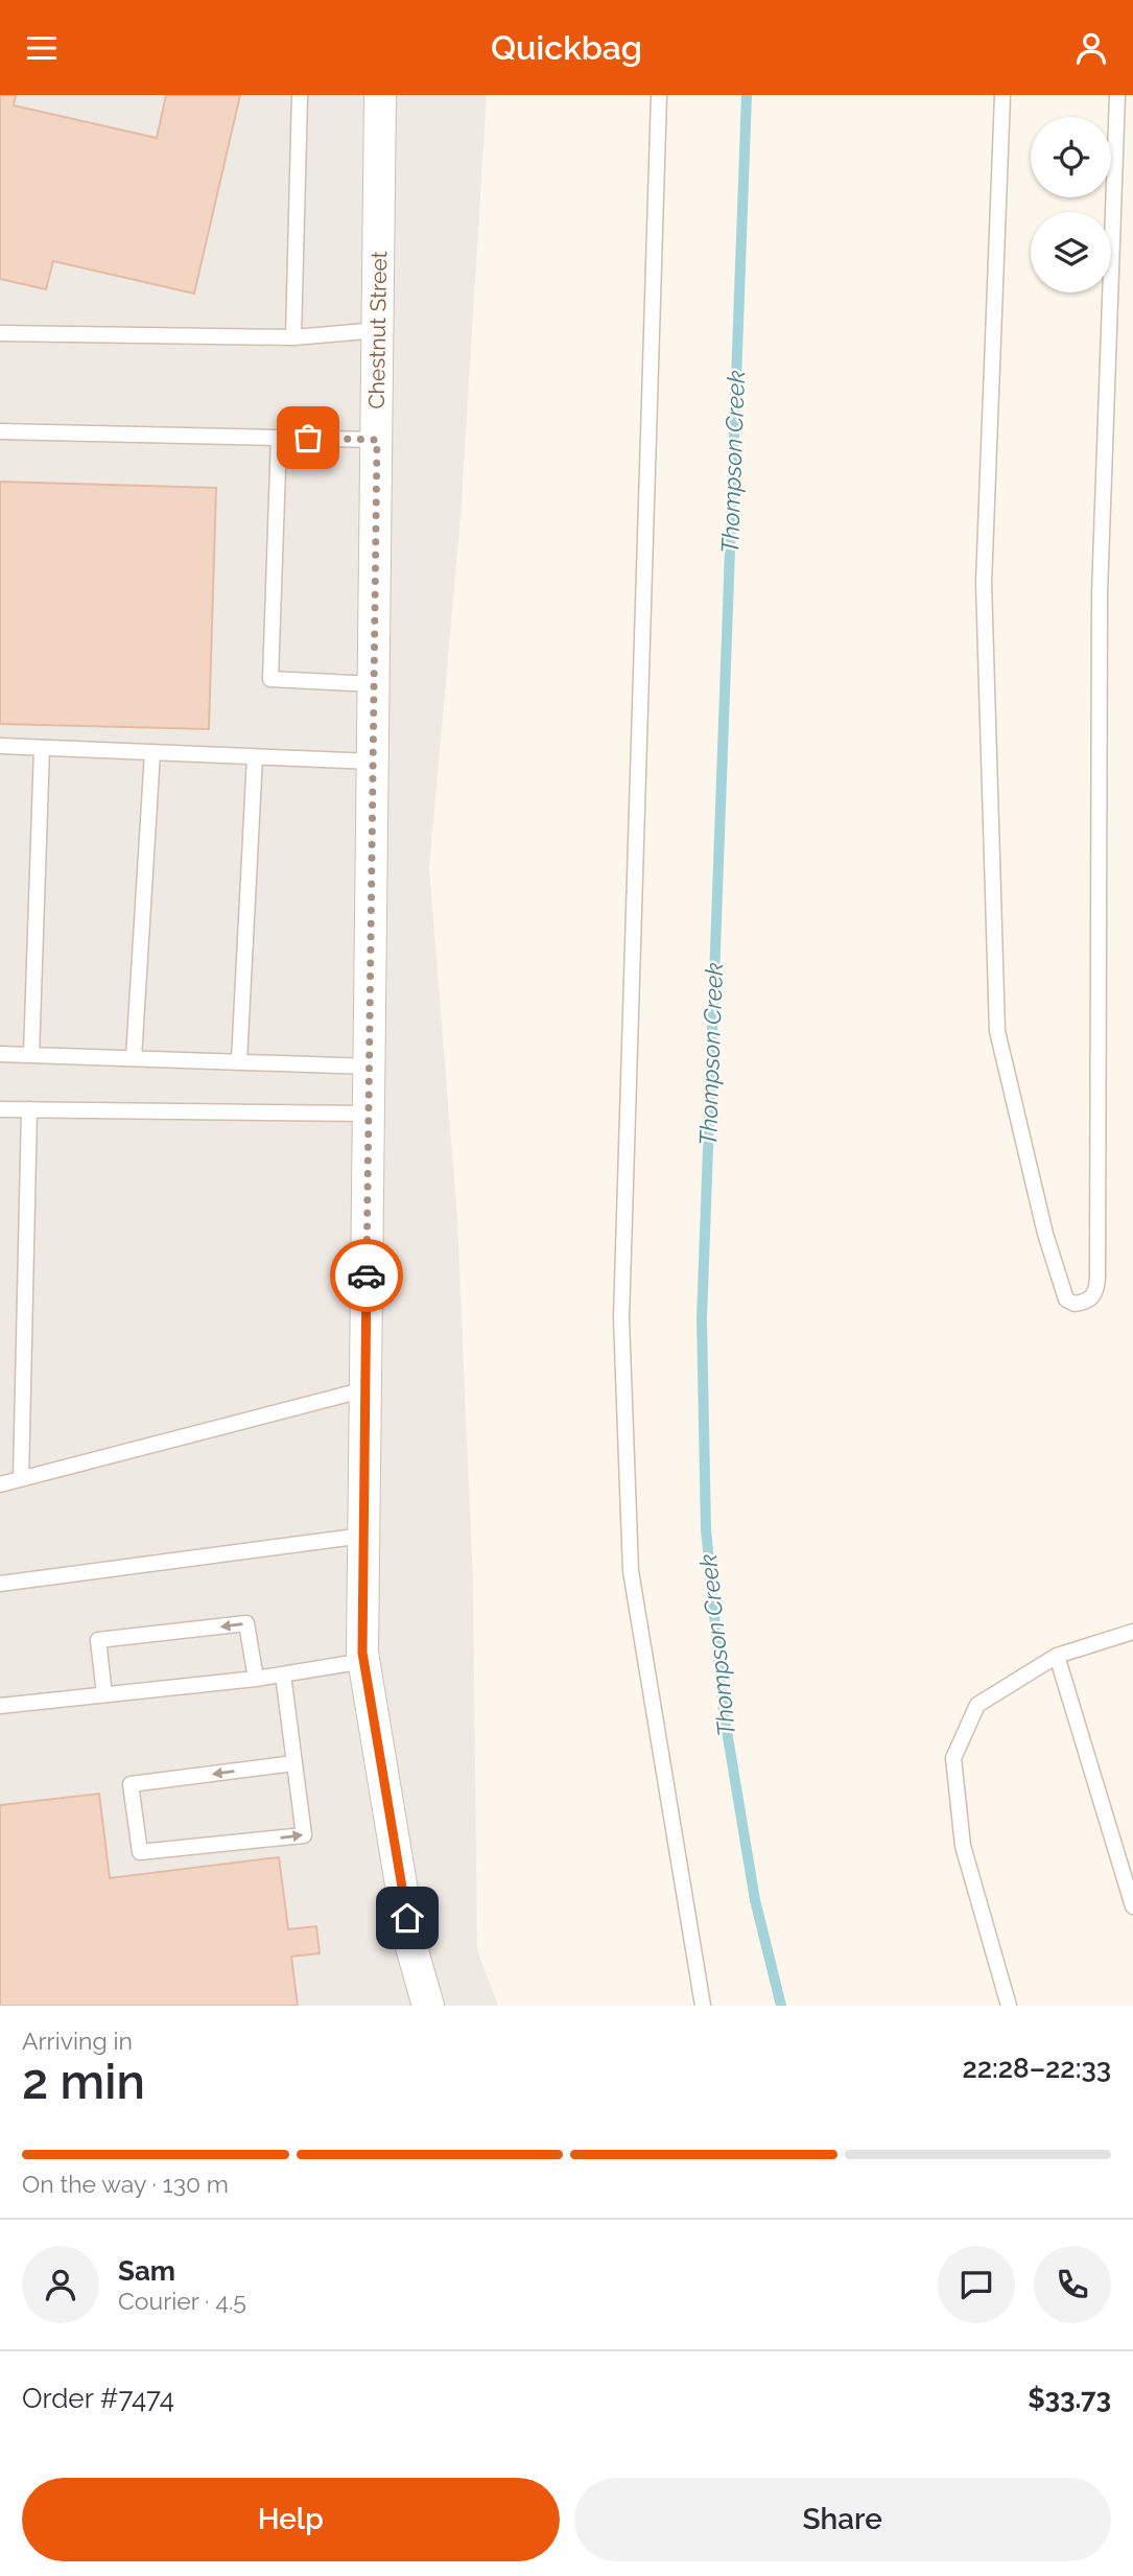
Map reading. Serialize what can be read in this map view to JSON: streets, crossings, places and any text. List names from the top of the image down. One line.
{"streets":{"street":["Chestnut Street"]},"water":["Thompson Creek"],"page":{"header":"Quickbag","heading":["2 min","Arriving in","22:28–22:33"],"panel":["Sam","Courier · 4.5","Order #7474","$33.73"],"bar":"On the way · 130 m","buttons":["Help","Share"]}}
